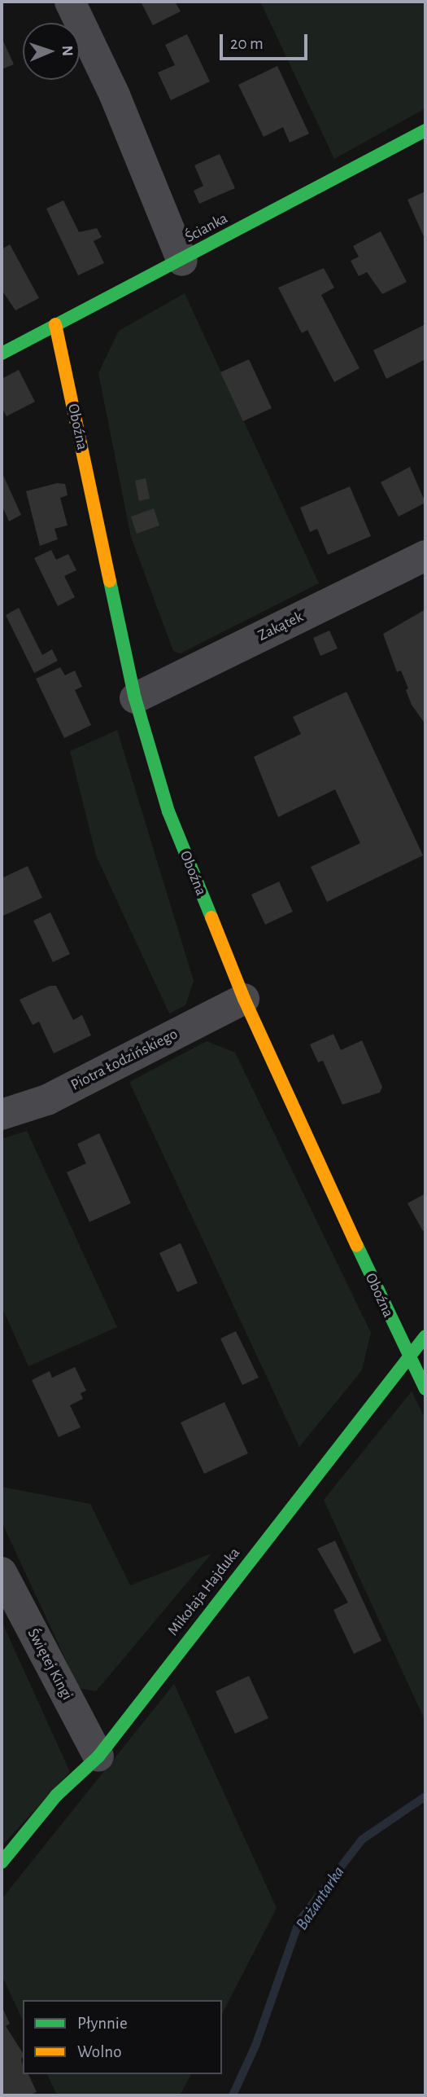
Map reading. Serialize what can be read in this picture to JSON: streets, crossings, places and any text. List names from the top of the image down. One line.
{"streets":{"street":["Ścianka","Oboźna","Zakątek","Piotra Łodzińskiego","Mikołaja Hajduka","Świętej Kingi"]},"crossings":[["Ścianka","Oboźna"],["Oboźna","Zakątek"],["Oboźna","Piotra Łodzińskiego"],["Oboźna","Mikołaja Hajduka"],["Mikołaja Hajduka","Świętej Kingi"]],"water":["Bażantarka"],"legend":["Płynnie","Wolno"],"scale_bar":"20 m","north":"right"}
